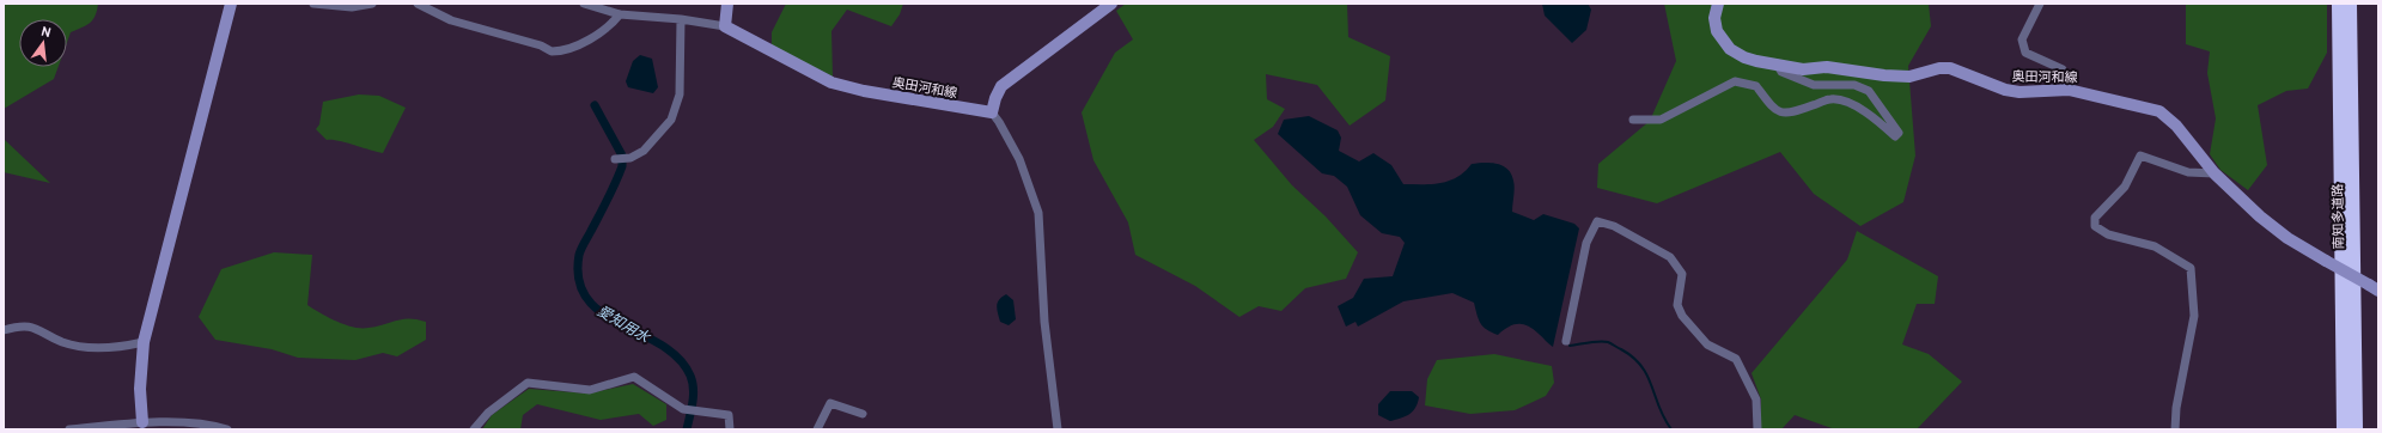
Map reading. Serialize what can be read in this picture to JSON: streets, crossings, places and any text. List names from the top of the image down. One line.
{"streets":{"highway":["南知多道路"],"main road":["奥田河和線"]},"water":["愛知用水"],"north":"top"}
